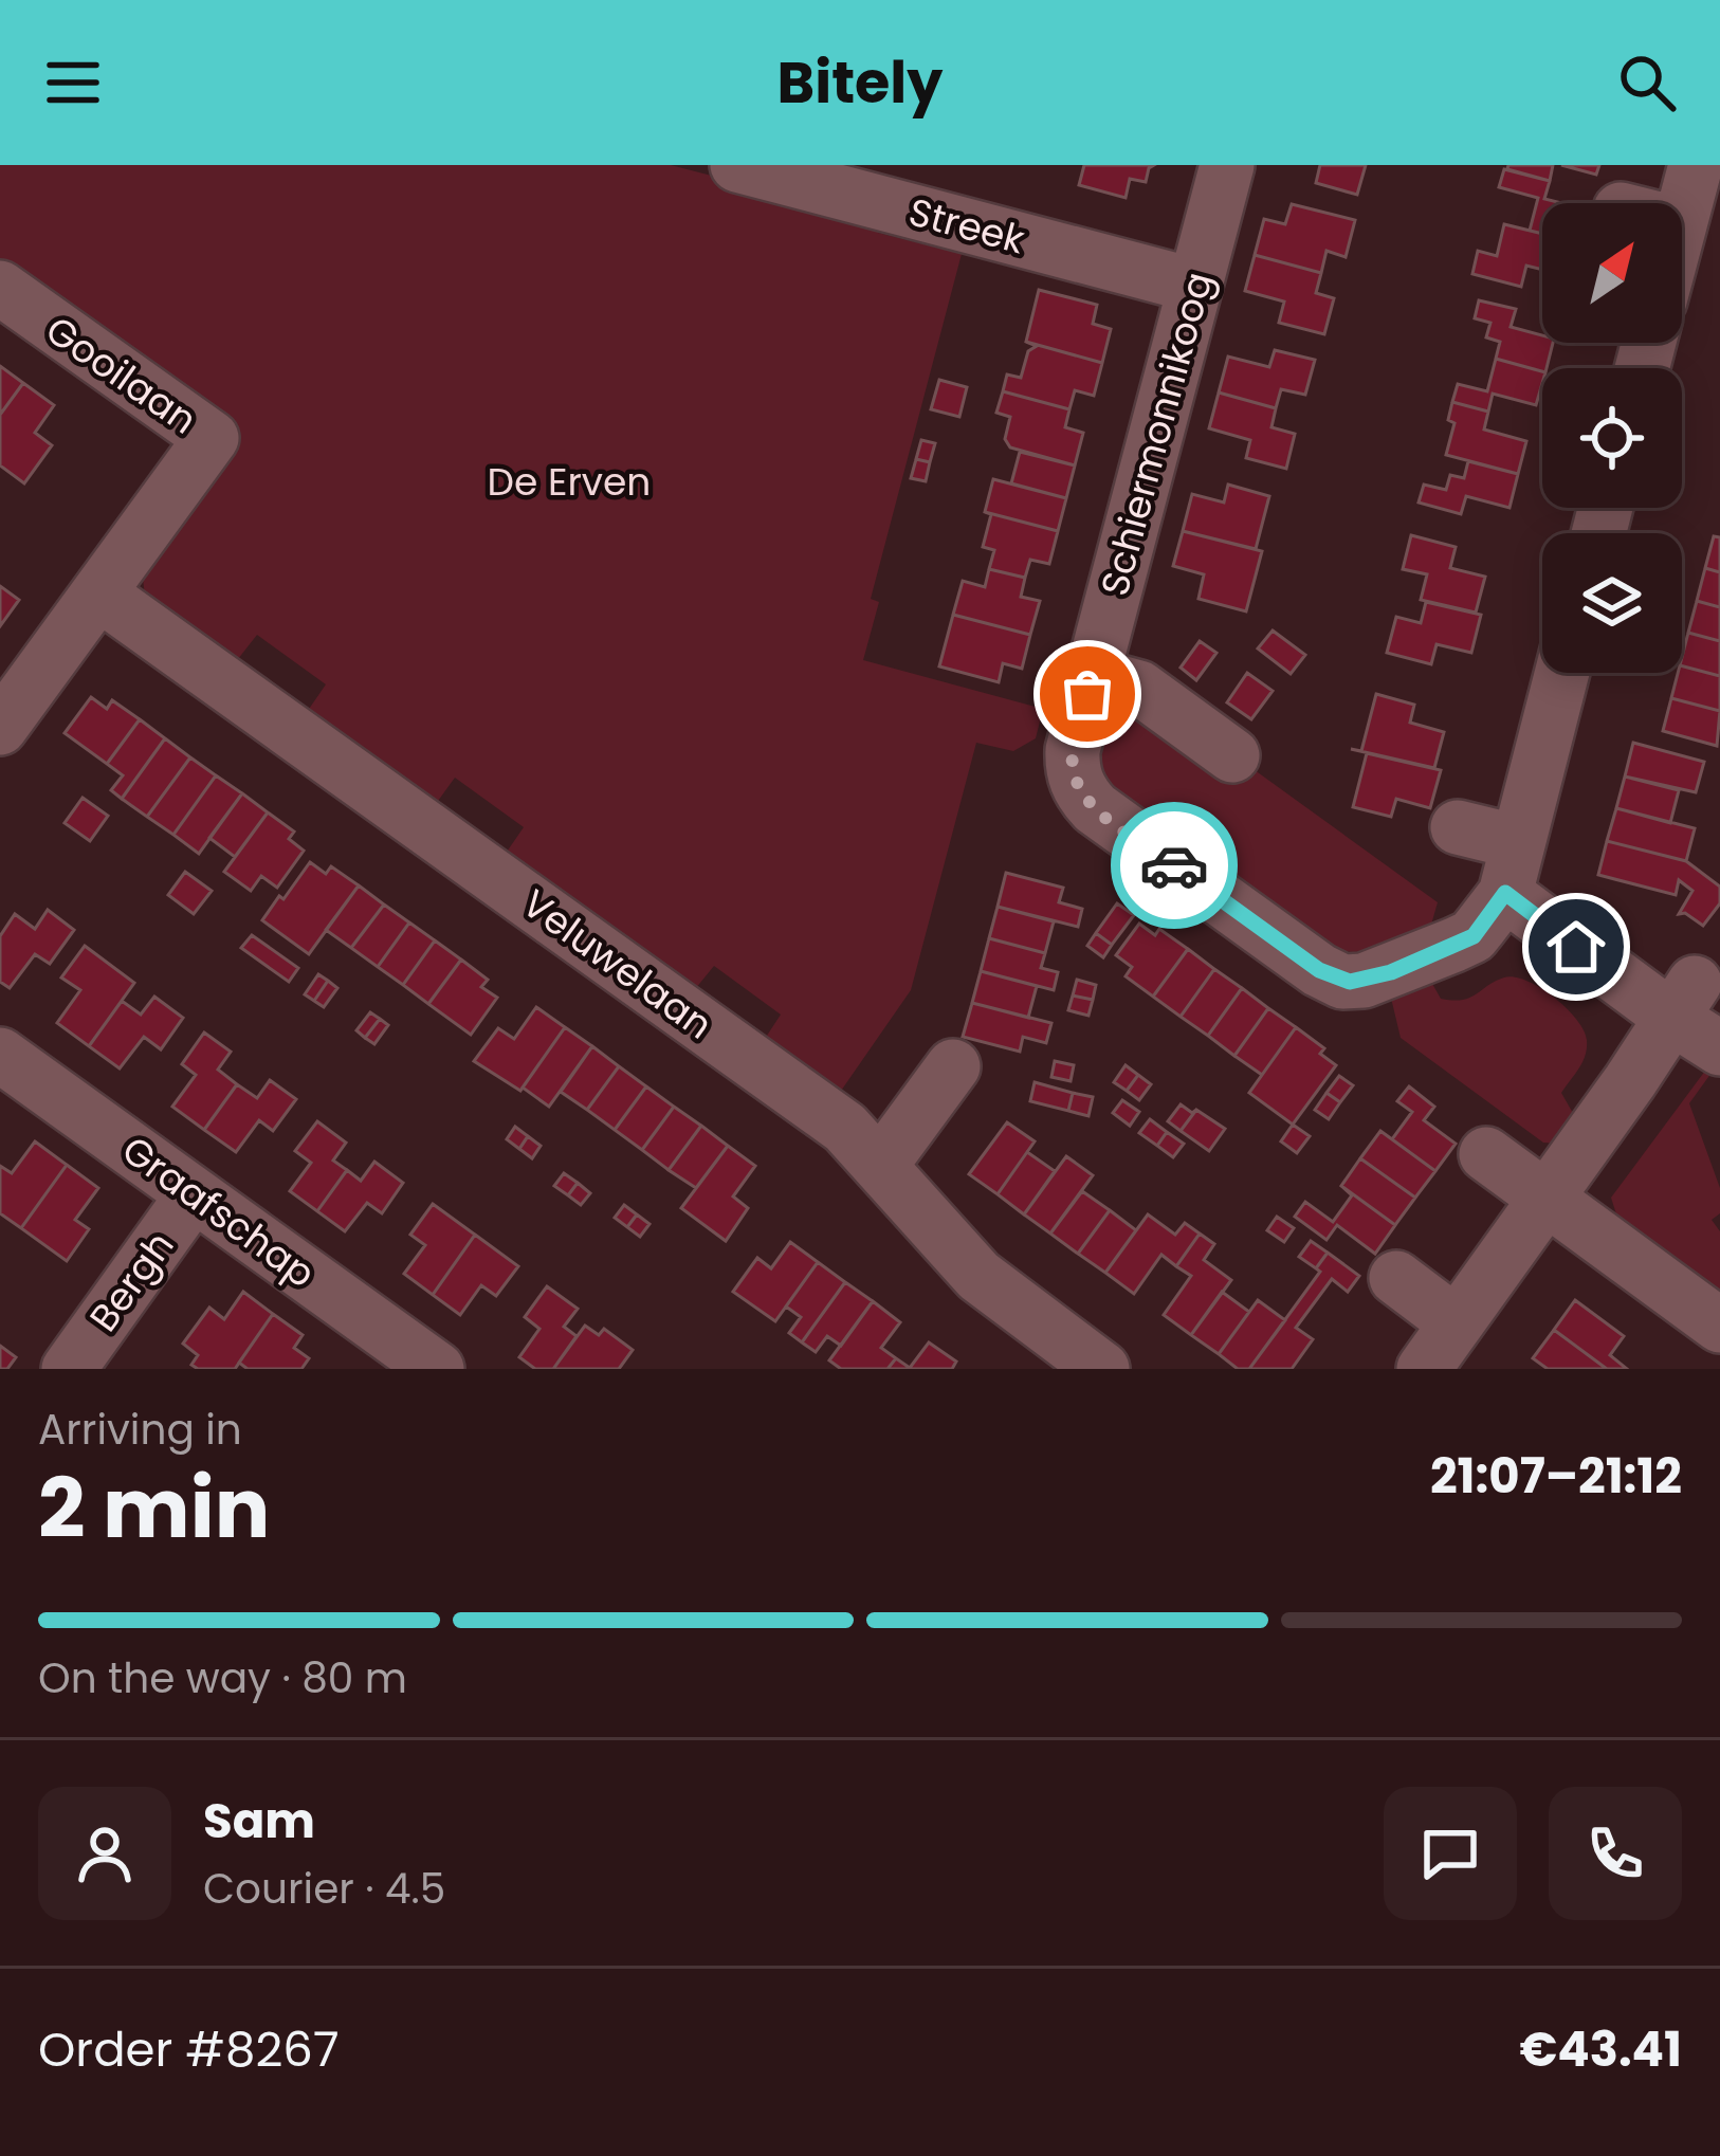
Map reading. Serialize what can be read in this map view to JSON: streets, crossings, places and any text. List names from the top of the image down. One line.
{"streets":{"street":["Streek","Gooilaan","Schiermonnikoog","Veluwelaan","Graafschap","Bergh"]},"crossings":[["Streek","Schiermonnikoog"],["Gooilaan","Veluwelaan"],["Graafschap","Bergh"]],"parks":["De Erven"],"north":"top right","page":{"header":"Bitely","heading":["2 min","Arriving in","21:07–21:12"],"panel":["Sam","Courier · 4.5","Order #8267","€43.41"],"bar":"On the way · 80 m"}}
